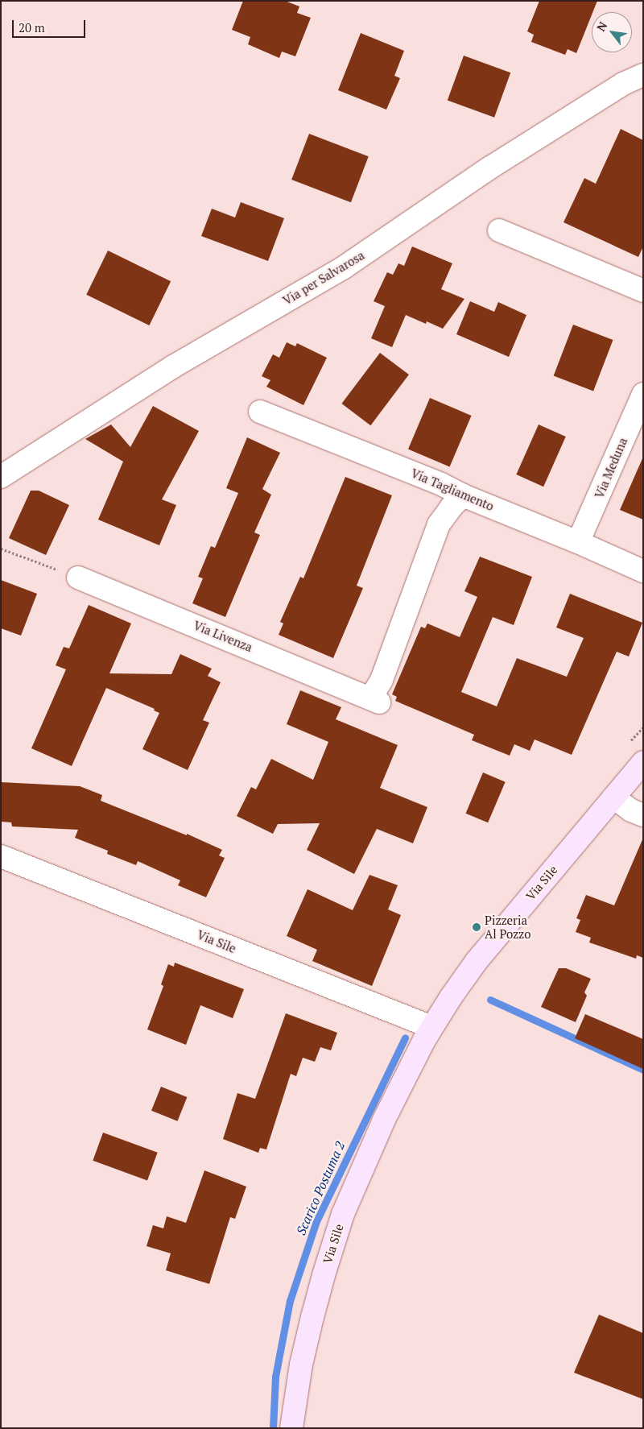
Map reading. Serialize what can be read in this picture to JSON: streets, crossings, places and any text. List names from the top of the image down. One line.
{"streets":{"street":["Via per Salvarosa","Via Meduna","Via Tagliamento","Via Livenza","Via Sile"]},"crossings":[["Via Meduna","Via Tagliamento"],["Via Tagliamento","Via Livenza"]],"water":["Scarico Postuma 2"],"places":["Pizzeria Al Pozzo"],"scale_bar":"20 m","north":"top left"}
